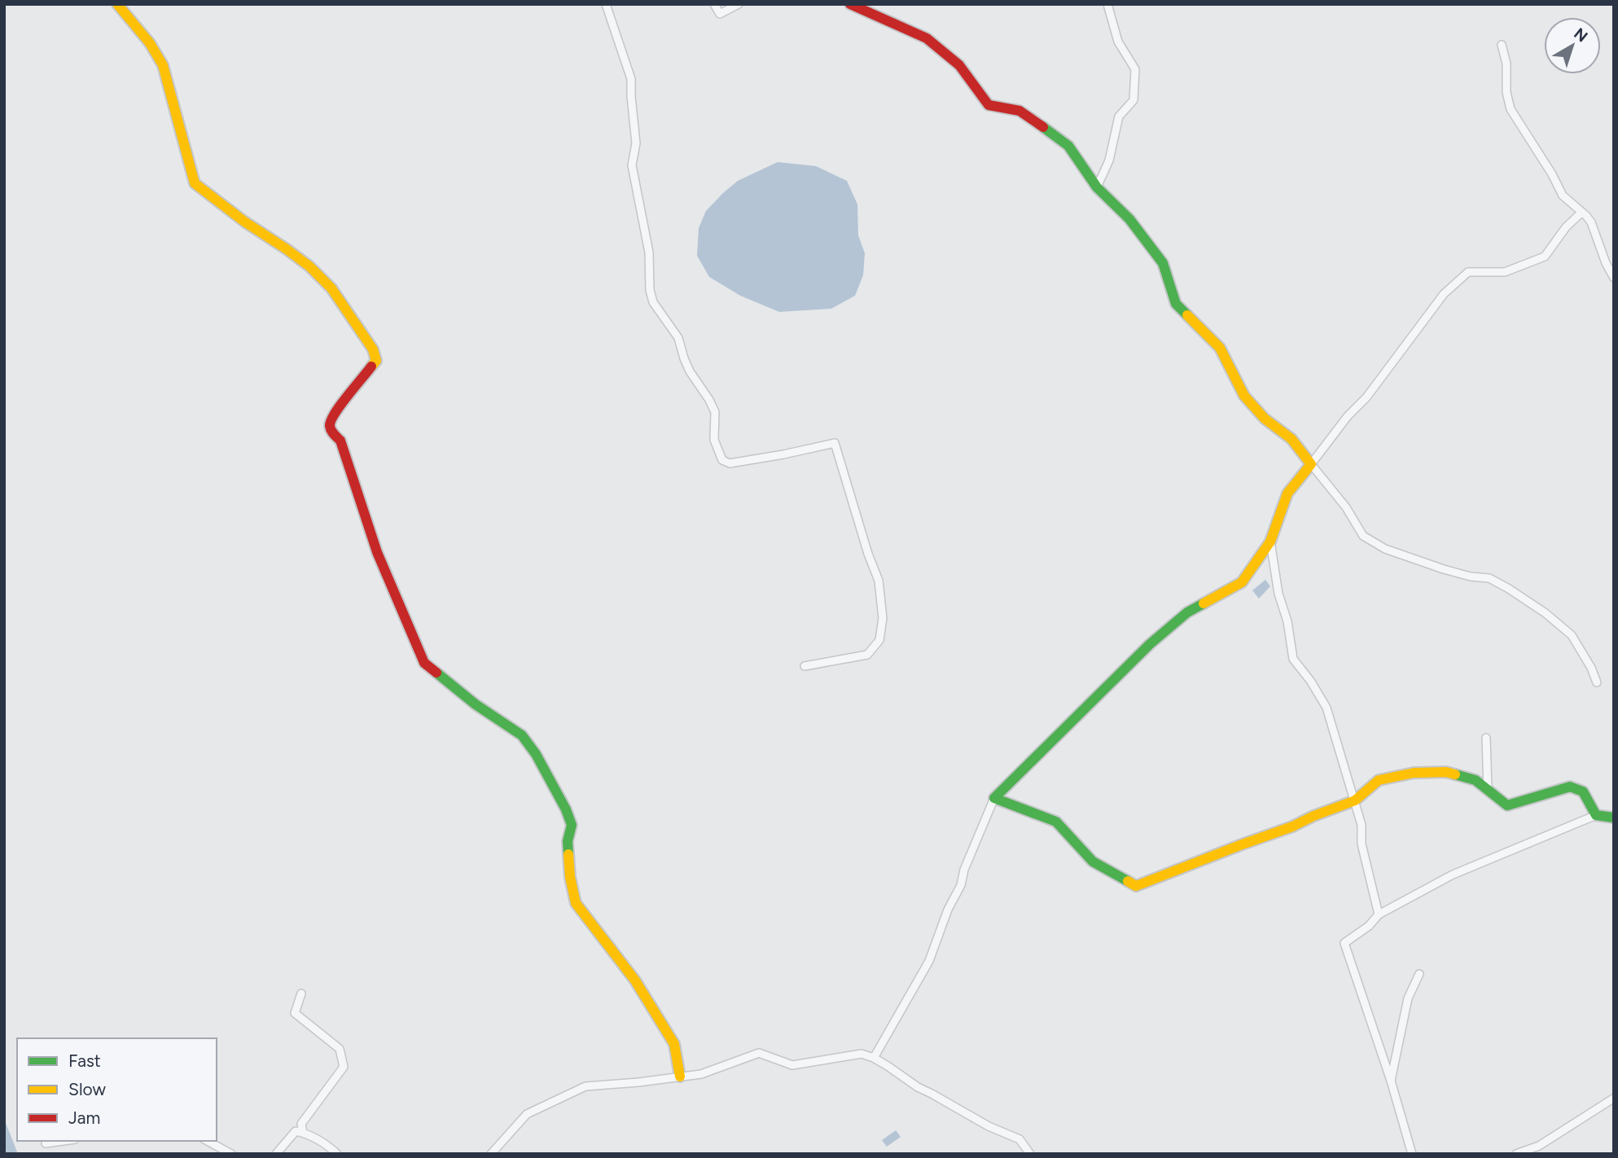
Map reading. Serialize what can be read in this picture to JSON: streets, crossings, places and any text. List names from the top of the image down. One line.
{"legend":["Fast","Slow","Jam"],"north":"top right"}
